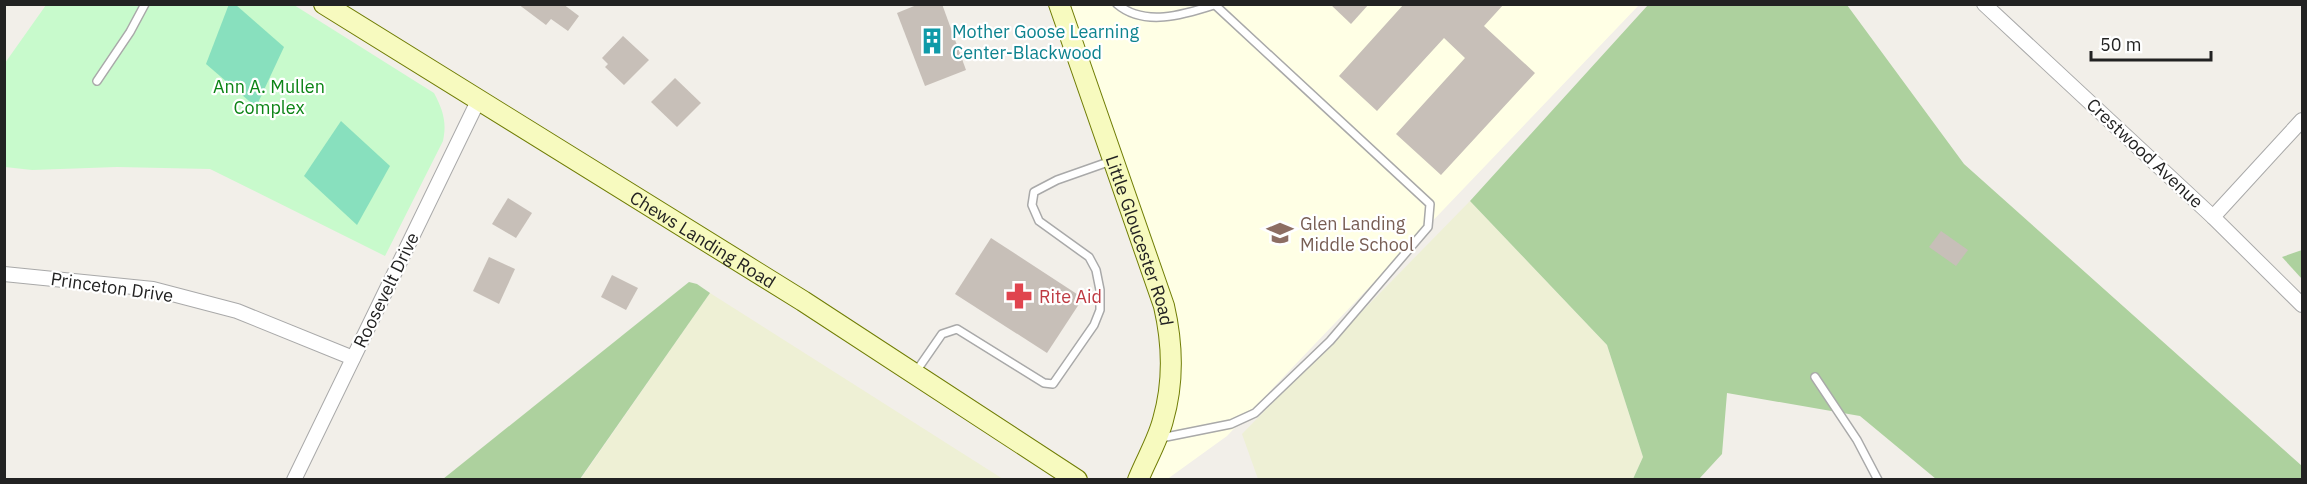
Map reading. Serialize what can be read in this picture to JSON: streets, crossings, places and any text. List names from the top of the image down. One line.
{"streets":{"main road":["Chews Landing Road","Little Gloucester Road"],"street":["Crestwood Avenue","Princeton Drive","Roosevelt Drive"]},"crossings":[["Chews Landing Road","Roosevelt Drive"],["Princeton Drive","Roosevelt Drive"]],"parks":["Ann A. Mullen Complex"],"places":{"building":["Mother Goose Learning Center-Blackwood"],"school or university":["Glen Landing Middle School"],"pharmacy":["Rite Aid"]},"scale_bar":"50 m"}
